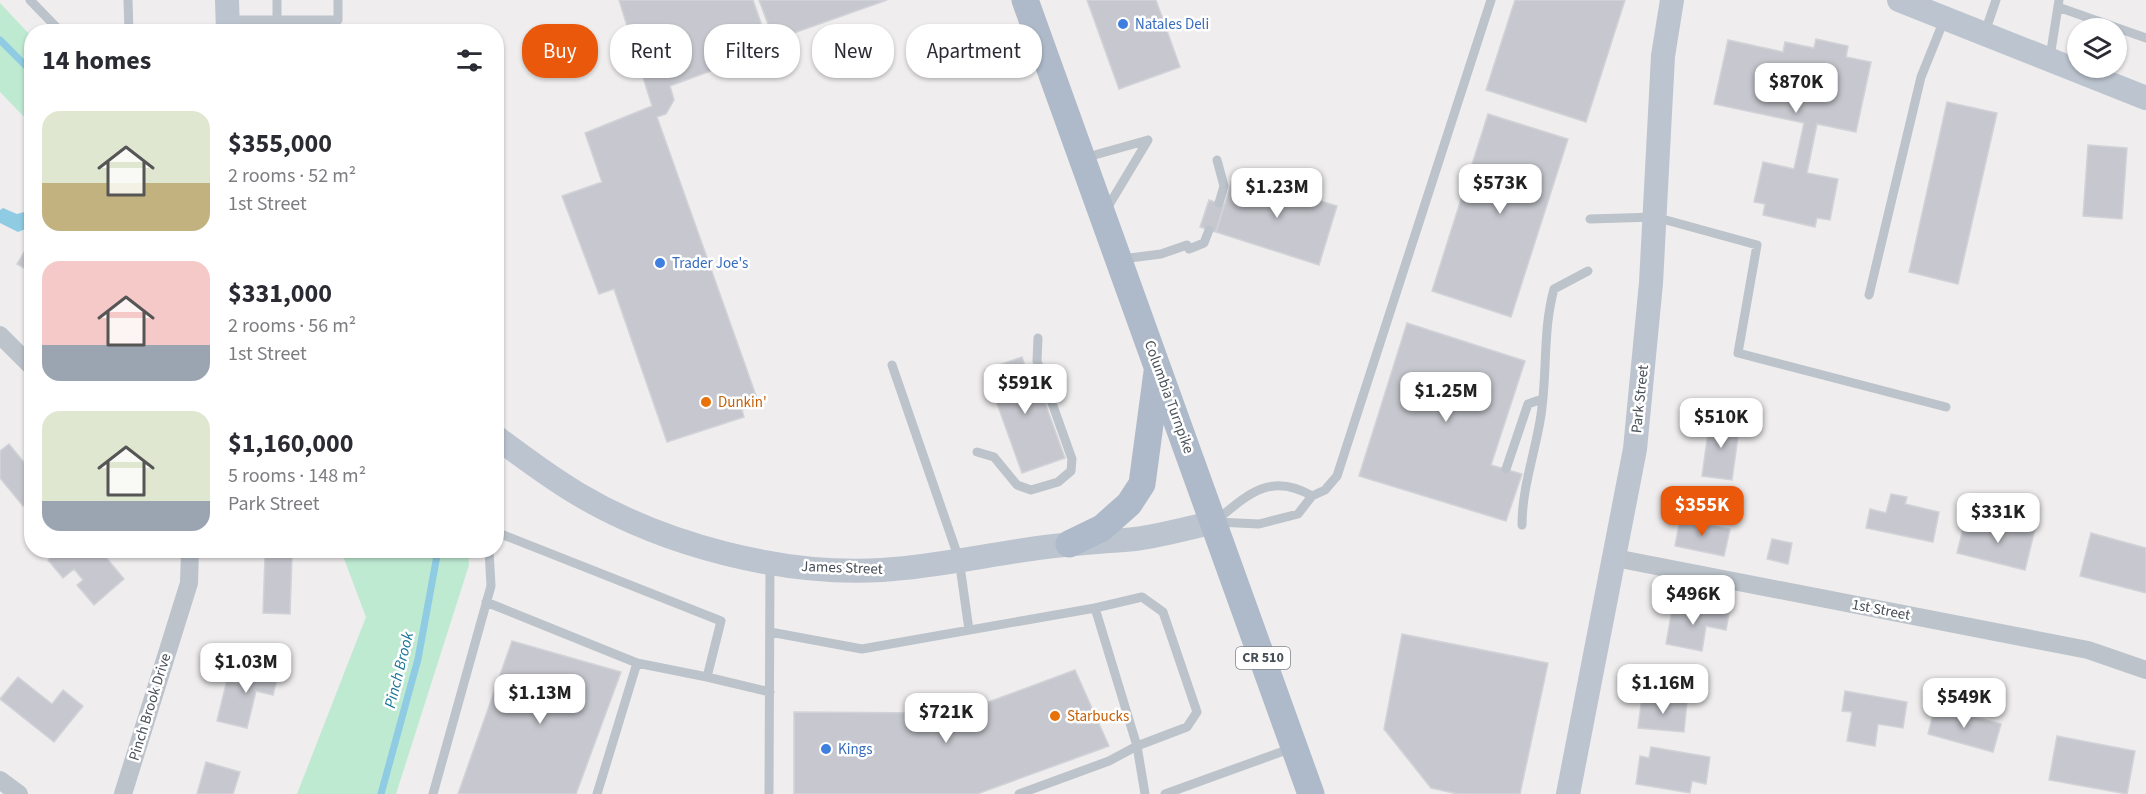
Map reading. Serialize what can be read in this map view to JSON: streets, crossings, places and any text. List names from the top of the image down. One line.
{"streets":{"main road":["Columbia Turnpike","Park Street","James Street","CR 510"],"street":["1st Street","Pinch Brook Drive"]},"crossings":[["Columbia Turnpike","James Street"],["Park Street","1st Street"]],"water":["Pinch Brook"],"places":["Natales Deli","Trader Joe's","Dunkin'","Starbucks","Kings"],"page":{"chip":["Buy","Rent","Filters","New","Apartment"],"heading":"14 homes","price":["$870K","$573K","$1.23M","$591K","$1.25M","$510K","$355K","$331K","$496K","$1.03M","$1.16M","$1.13M","$549K","$721K"],"list":[{"name":"$355,000","note":"2 rooms · 52 m² · 1st Street"},{"name":"$331,000","note":"2 rooms · 56 m² · 1st Street"},{"name":"$1,160,000","note":"5 rooms · 148 m² · Park Street"}]}}
